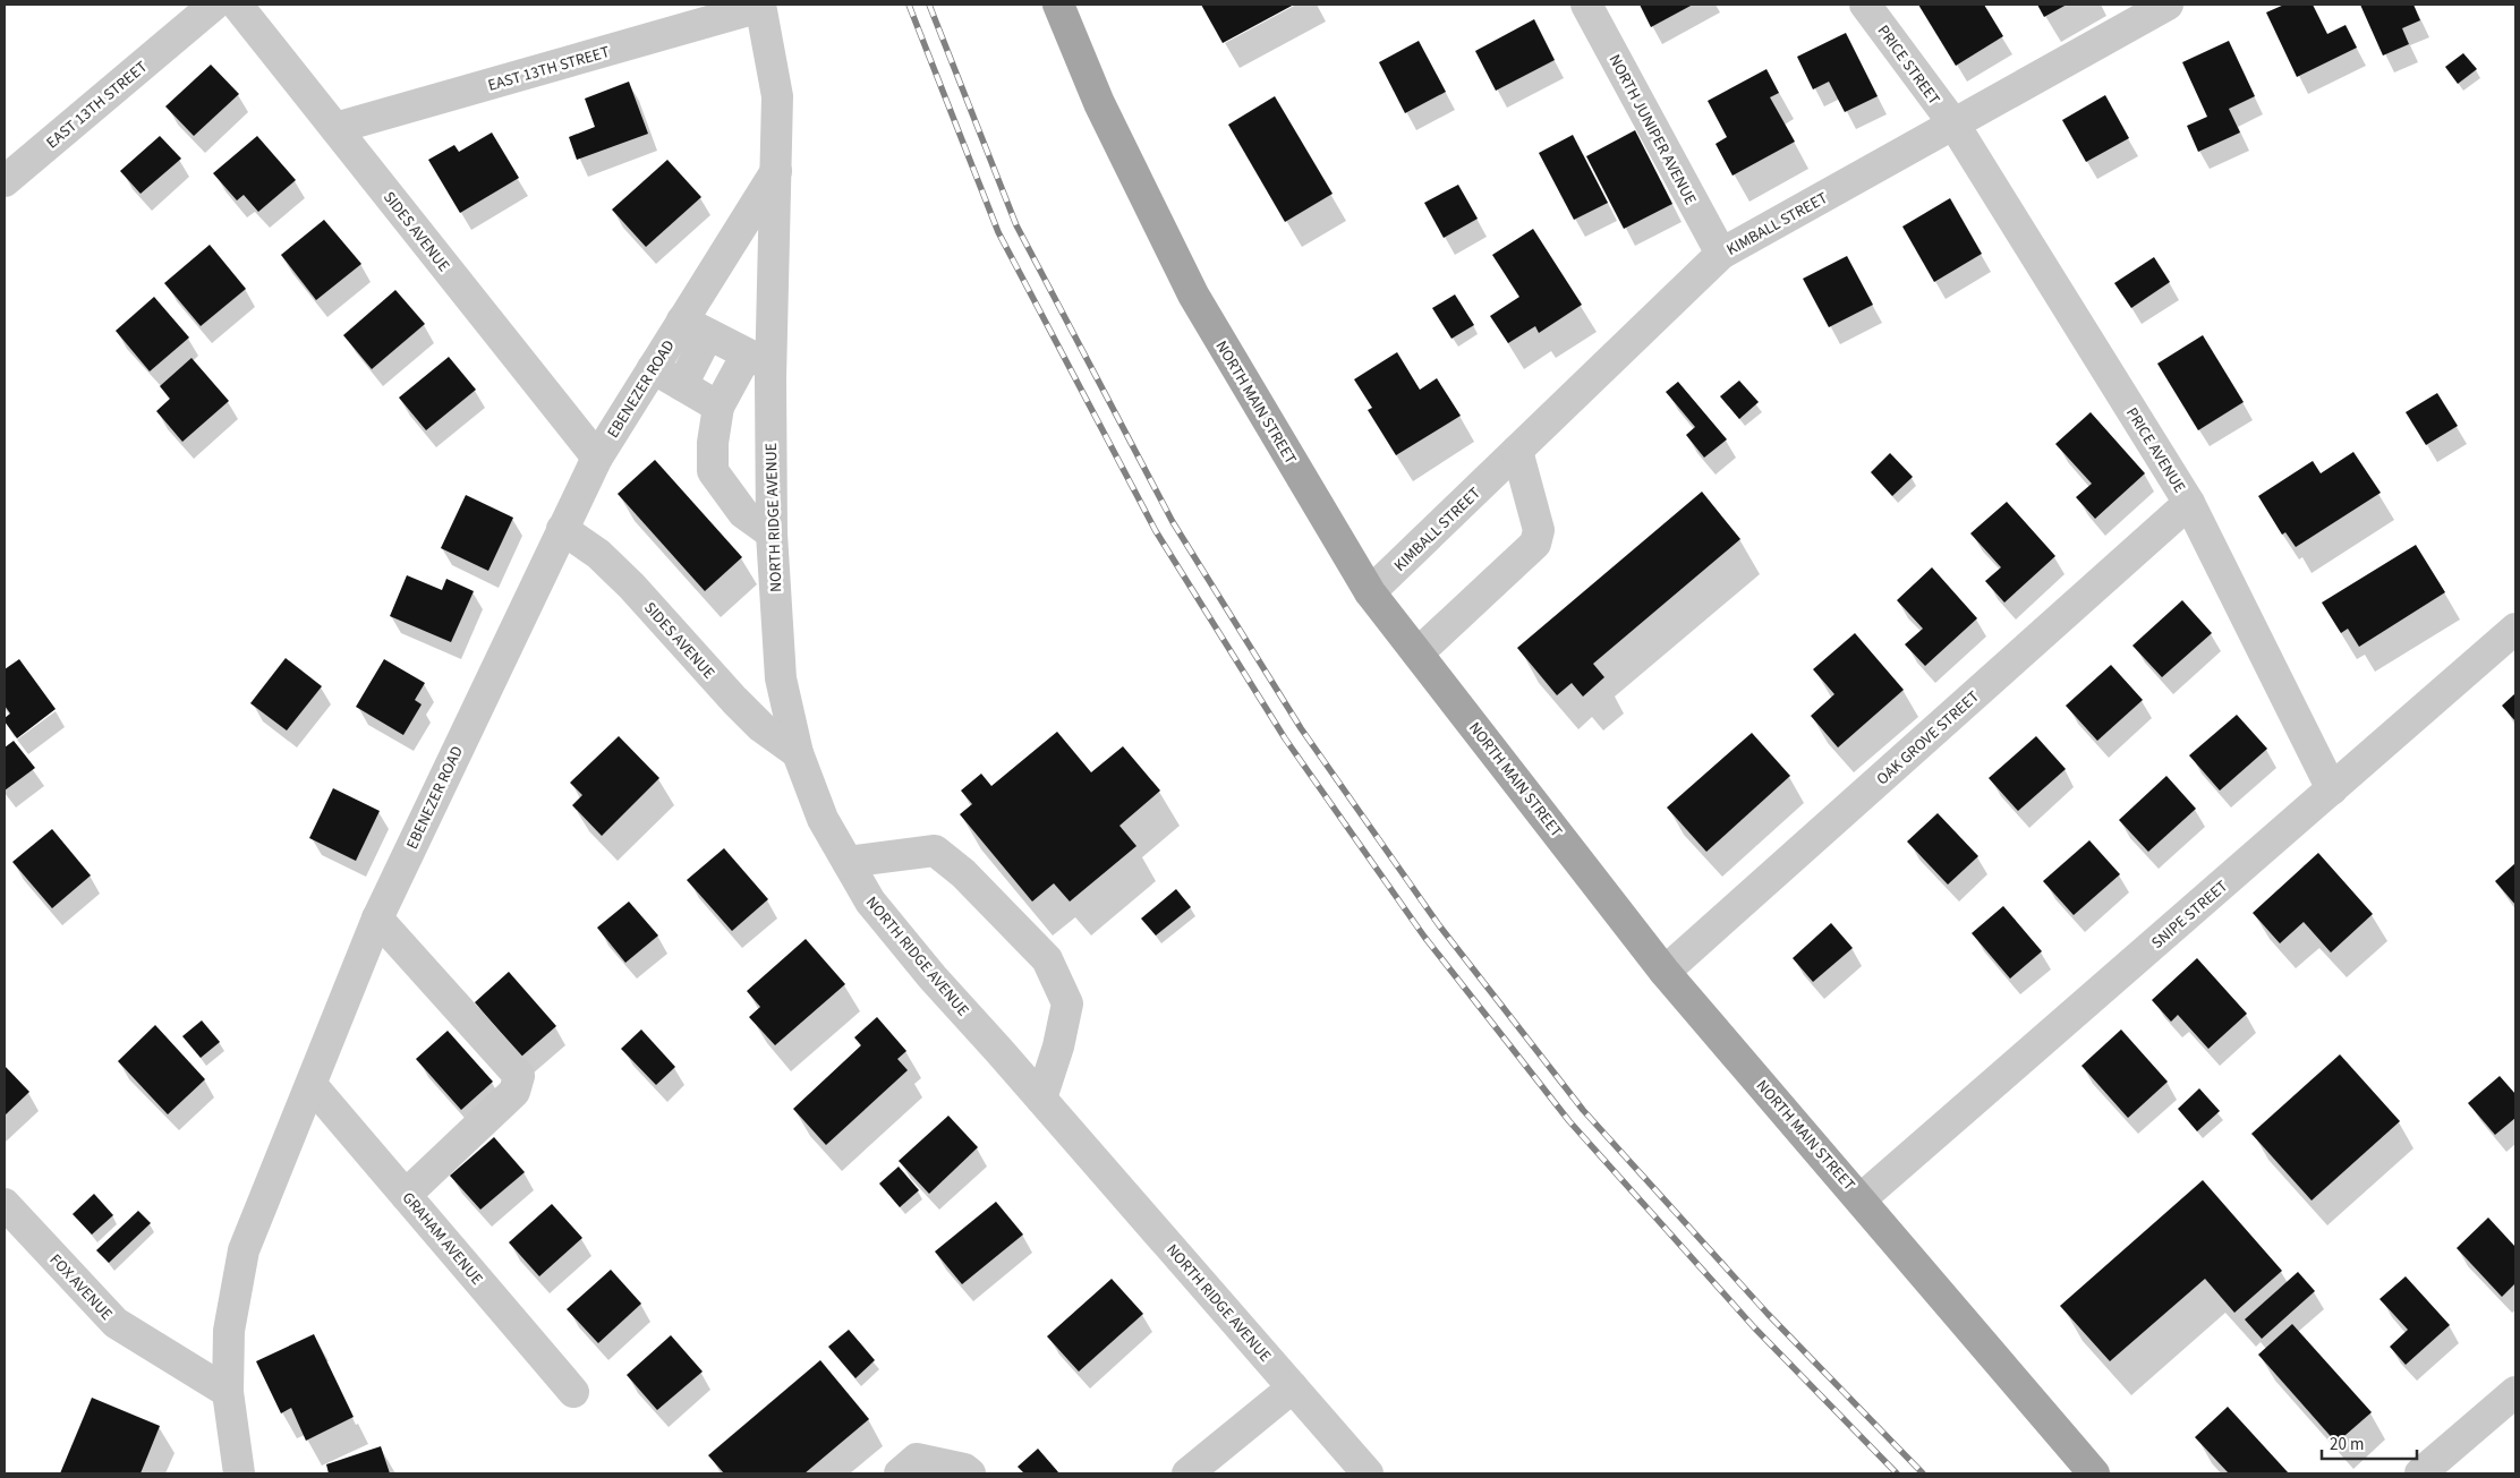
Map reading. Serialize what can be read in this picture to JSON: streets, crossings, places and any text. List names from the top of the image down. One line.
{"streets":{"main road":["NORTH MAIN STREET"],"street":["PRICE STREET","EAST 13TH STREET","NORTH JUNIPER AVENUE","KIMBALL STREET","SIDES AVENUE","EBENEZER ROAD","PRICE AVENUE","NORTH RIDGE AVENUE","OAK GROVE STREET","SNIPE STREET","GRAHAM AVENUE","FOX AVENUE"]},"crossings":[["PRICE STREET","KIMBALL STREET"],["PRICE STREET","PRICE AVENUE"],["EAST 13TH STREET","SIDES AVENUE"],["EAST 13TH STREET","NORTH RIDGE AVENUE"],["NORTH JUNIPER AVENUE","KIMBALL STREET"],["KIMBALL STREET","NORTH MAIN STREET"],["KIMBALL STREET","PRICE AVENUE"],["SIDES AVENUE","EBENEZER ROAD"],["SIDES AVENUE","NORTH RIDGE AVENUE"],["EBENEZER ROAD","NORTH RIDGE AVENUE"],["EBENEZER ROAD","GRAHAM AVENUE"],["EBENEZER ROAD","FOX AVENUE"],["NORTH MAIN STREET","OAK GROVE STREET"],["NORTH MAIN STREET","SNIPE STREET"],["PRICE AVENUE","OAK GROVE STREET"],["PRICE AVENUE","SNIPE STREET"]],"scale_bar":"20 m"}
